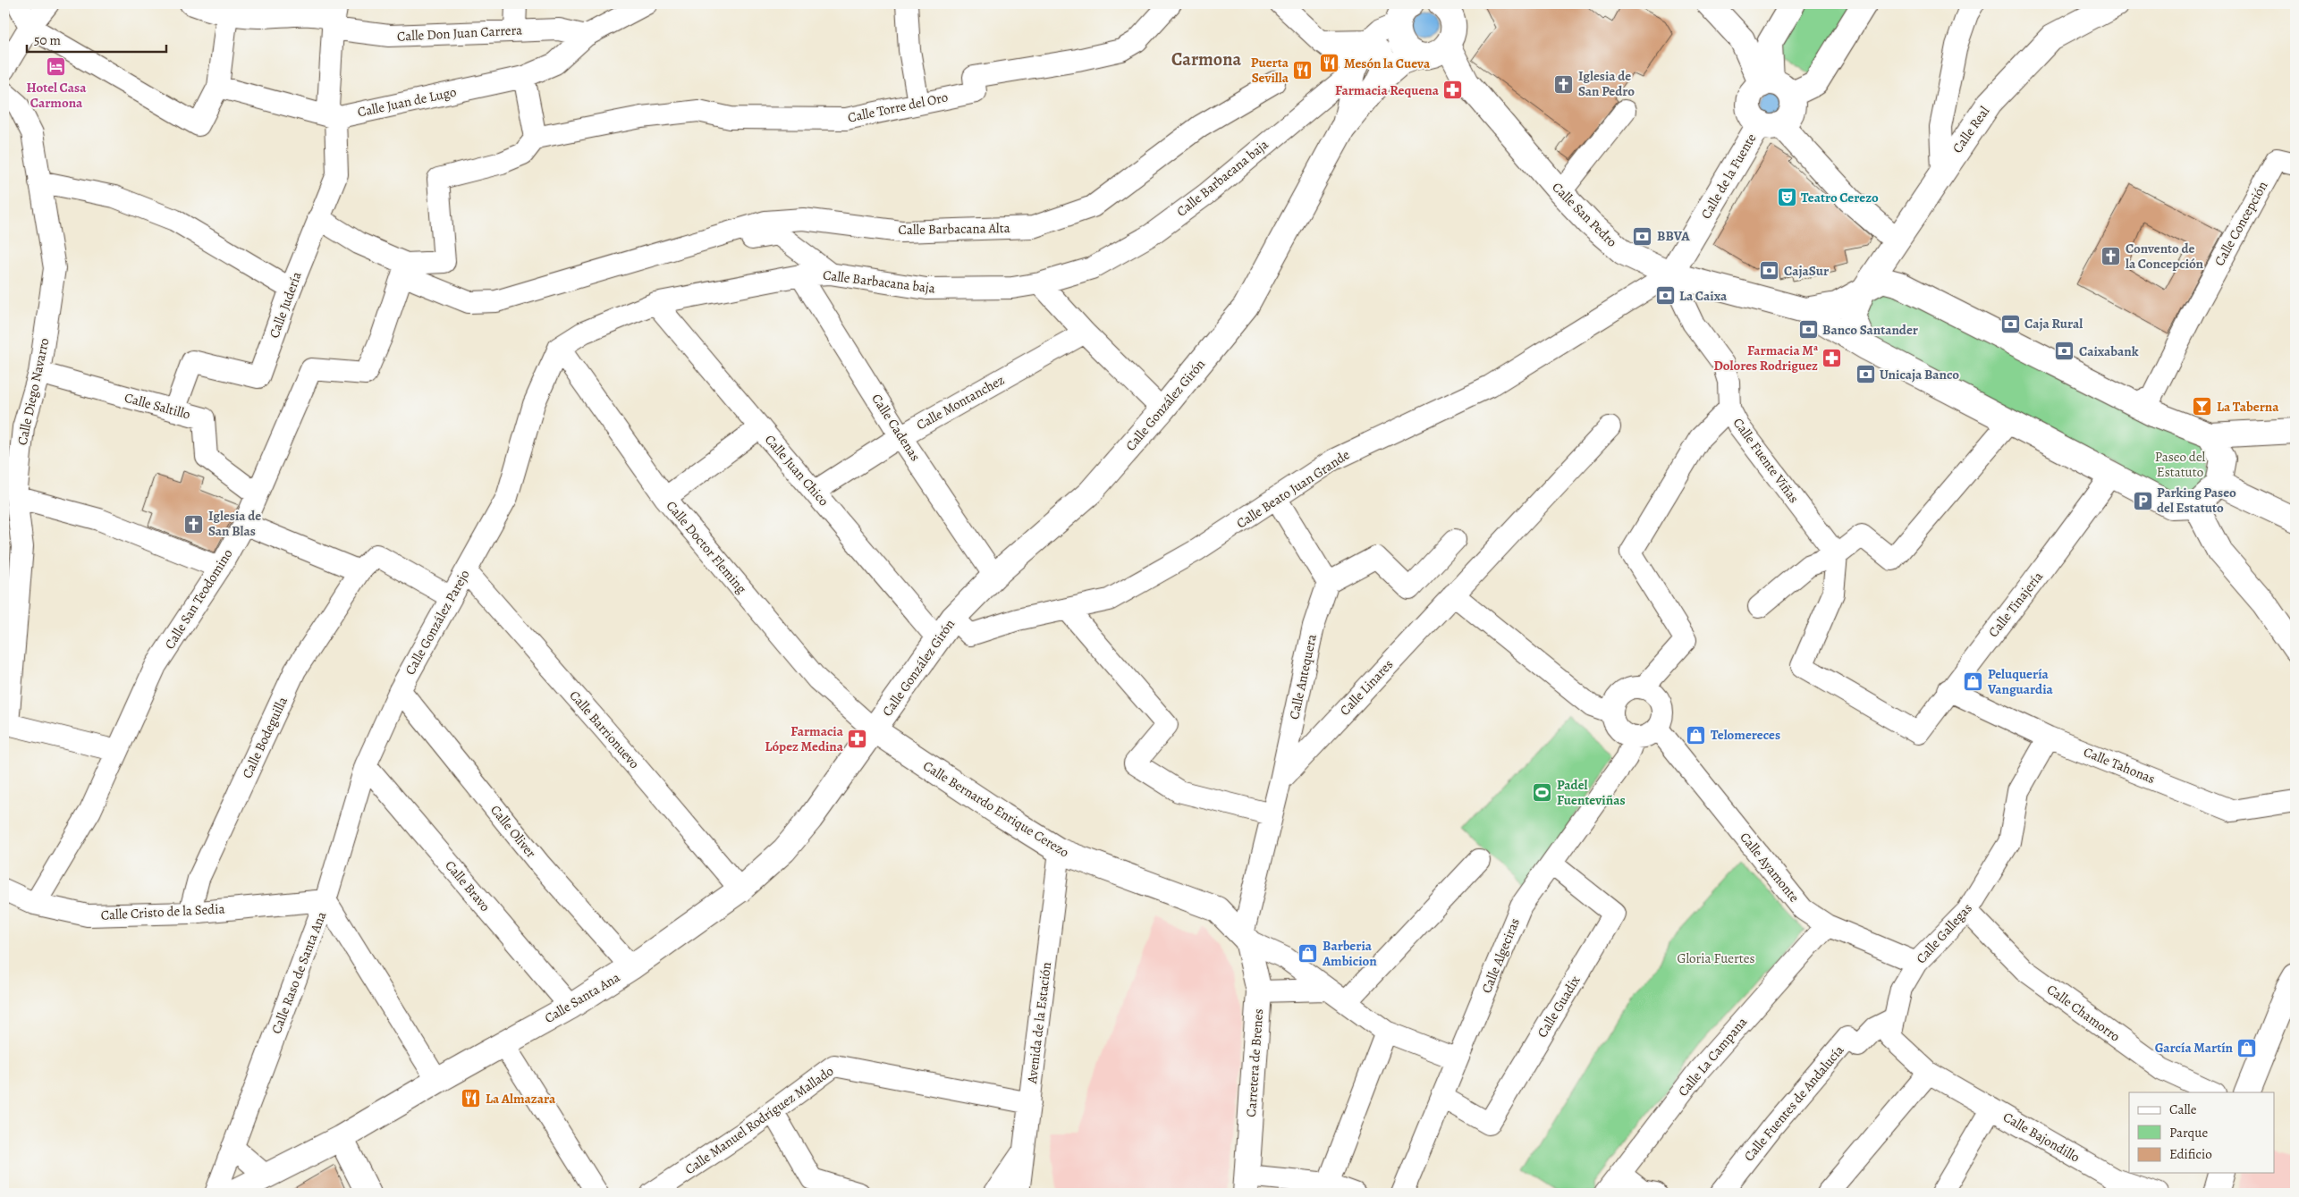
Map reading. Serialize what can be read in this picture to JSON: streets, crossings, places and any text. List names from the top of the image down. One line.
{"streets":{"street":["Calle Don Juan Carrera","Calle Juan de Lugo","Calle Torre del Oro","Calle Real","Calle de la Fuente","Calle Barbacana baja","Calle San Pedro","Calle Concepción","Calle Barbacana Alta","Calle Judería","Calle Diego Navarro","Calle Montanchez","Calle González Girón","Calle Saltillo","Calle Cadenas","Calle Fuente Viñas","Calle Juan Chico","Calle Beato Juan Grande","Calle Doctor Fleming","Calle San Teodomino","Calle Tinajería","Calle González Parejo","Calle Antequera","Calle Linares","Calle Barrionuevo","Calle Bodeguilla","Calle Tahonas","Calle Bernardo Enrique Cerezo","Calle Oliver","Calle Ayamonte","Calle Bravo","Calle Cristo de la Sedia","Calle Gallegas","Calle Algeciras","Calle Raso de Santa Ana","Calle Santa Ana","Calle Guadix","Calle Chamorro","Avenida de la Estación","Calle La Campana","Carretera de Brenes","Calle Fuentes de Andalucía","Calle Manuel Rodríguez Mallado","Calle Bajondillo"]},"crossings":[["Calle Don Juan Carrera","Calle Juan de Lugo"],["Calle Don Juan Carrera","Calle Judería"],["Calle Juan de Lugo","Calle Judería"],["Calle de la Fuente","Calle San Pedro"],["Calle de la Fuente","Calle Beato Juan Grande"],["Calle Barbacana baja","Calle Barbacana Alta"],["Calle Barbacana baja","Calle Cadenas"],["Calle Barbacana baja","Calle Juan Chico"],["Calle Barbacana baja","Calle Doctor Fleming"],["Calle Barbacana baja","Calle González Parejo"],["Calle San Pedro","Calle González Girón"],["Calle San Pedro","Calle Beato Juan Grande"],["Calle Barbacana Alta","Calle San Teodomino"],["Calle Judería","Calle Saltillo"],["Calle Diego Navarro","Calle Saltillo"],["Calle Diego Navarro","Calle San Teodomino"],["Calle Montanchez","Calle Cadenas"],["Calle Montanchez","Calle Juan Chico"],["Calle González Girón","Calle Cadenas"],["Calle González Girón","Calle Juan Chico"],["Calle González Girón","Calle Beato Juan Grande"],["Calle González Girón","Calle Doctor Fleming"],["Calle González Girón","Calle Bernardo Enrique Cerezo"],["Calle González Girón","Calle Santa Ana"],["Calle Saltillo","Calle San Teodomino"],["Calle Fuente Viñas","Calle Tinajería"],["Calle Fuente Viñas","Calle Ayamonte"],["Calle Fuente Viñas","Calle Algeciras"],["Calle Doctor Fleming","Calle González Parejo"],["Calle Doctor Fleming","Calle Bernardo Enrique Cerezo"],["Calle Doctor Fleming","Calle Santa Ana"],["Calle San Teodomino","Calle Cristo de la Sedia"],["Calle Tinajería","Calle Tahonas"],["Calle González Parejo","Calle Barrionuevo"],["Calle González Parejo","Calle Bodeguilla"],["Calle González Parejo","Calle Oliver"],["Calle González Parejo","Calle Bravo"],["Calle González Parejo","Calle Cristo de la Sedia"],["Calle González Parejo","Calle Raso de Santa Ana"],["Calle Antequera","Calle Linares"],["Calle Antequera","Calle Bernardo Enrique Cerezo"],["Calle Antequera","Carretera de Brenes"],["Calle Barrionuevo","Calle Santa Ana"],["Calle Bodeguilla","Calle Cristo de la Sedia"],["Calle Tahonas","Calle Gallegas"],["Calle Bernardo Enrique Cerezo","Calle Santa Ana"],["Calle Bernardo Enrique Cerezo","Avenida de la Estación"],["Calle Bernardo Enrique Cerezo","Carretera de Brenes"],["Calle Oliver","Calle Santa Ana"],["Calle Ayamonte","Calle Gallegas"],["Calle Ayamonte","Calle Algeciras"],["Calle Ayamonte","Calle La Campana"],["Calle Bravo","Calle Santa Ana"],["Calle Cristo de la Sedia","Calle Raso de Santa Ana"],["Calle Gallegas","Calle Chamorro"],["Calle Gallegas","Calle Fuentes de Andalucía"],["Calle Gallegas","Calle Bajondillo"],["Calle Algeciras","Calle Guadix"],["Calle Raso de Santa Ana","Calle Santa Ana"],["Avenida de la Estación","Calle Manuel Rodríguez Mallado"]],"districts":["Carmona"],"parks":["Paseo del Estatuto","Gloria Fuertes"],"places":{"restaurant":["Mesón la Cueva","Puerta Sevilla","La Almazara"],"hotel":["Hotel Casa Carmona"],"church":["Iglesia de San Pedro","Convento de la Concepción","Iglesia de San Blas"],"pharmacy":["Farmacia Requena","Farmacia Mª Dolores Rodriguez","Farmacia López Medina"],"theatre":["Teatro Cerezo"],"bank":["BBVA","CajaSur","La Caixa","Caja Rural","Banco Santander","Caixabank","Unicaja Banco"],"bar":["La Taberna"],"parking":["Parking Paseo del Estatuto"],"shop":["Peluquería Vanguardia","Telomereces","Barberia Ambicion","García Martín"],"sports":["Padel Fuenteviñas"]},"legend":["Calle","Parque","Edificio"],"scale_bar":"50 m"}
